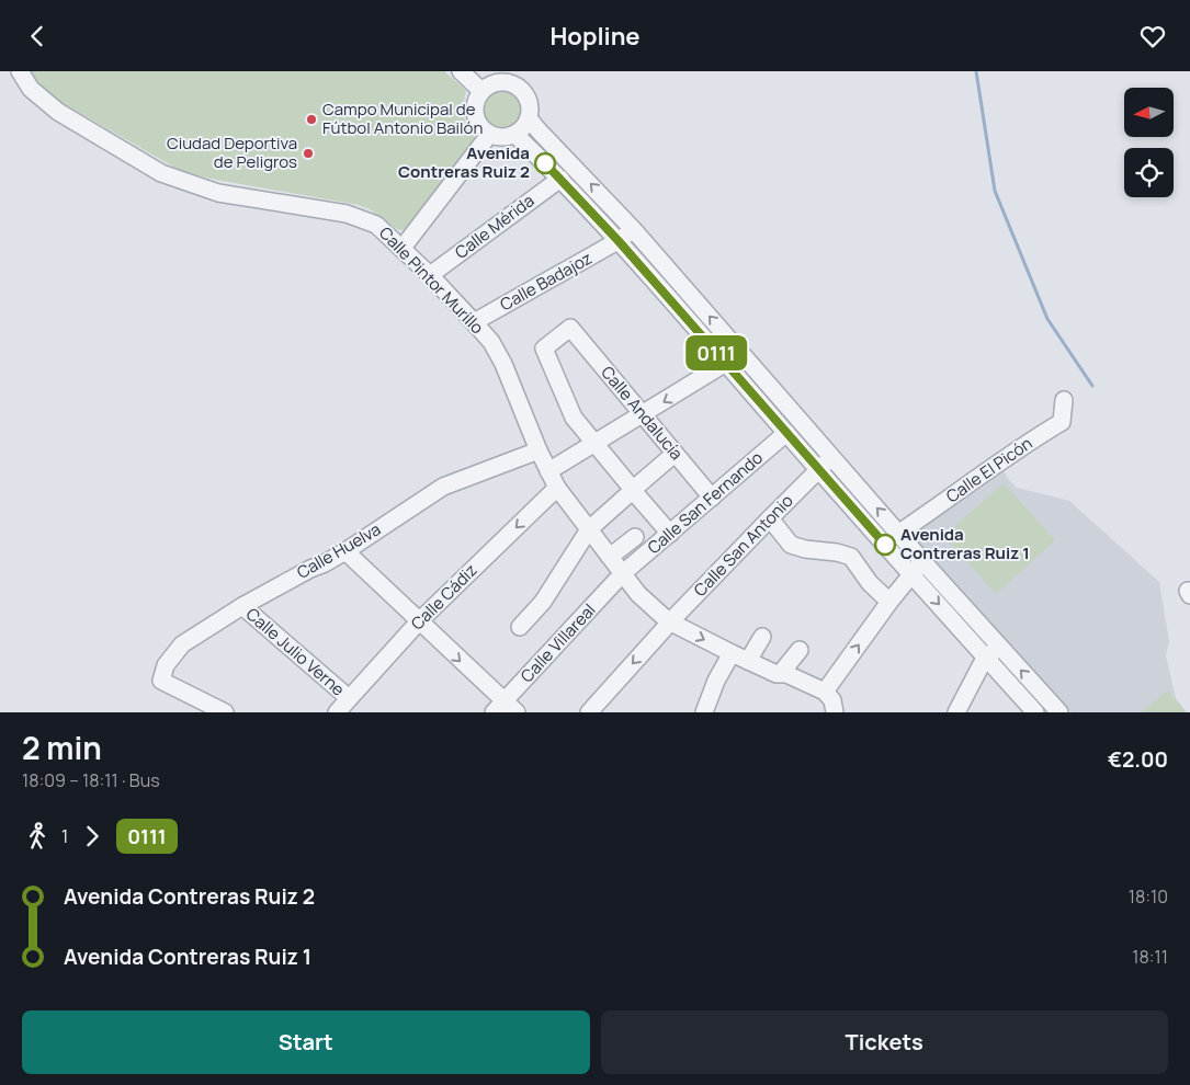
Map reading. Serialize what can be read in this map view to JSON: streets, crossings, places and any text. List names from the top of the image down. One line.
{"streets":{"street":["Calle Mérida","Calle Pintor Murillo","Calle Badajoz","Calle Andalucía","Calle El Picón","Calle San Fernando","Calle San Antonio","Calle Huelva","Calle Cádiz","Calle Villareal","Calle Julio Verne"]},"crossings":[["Calle Mérida","Calle Pintor Murillo"],["Calle Pintor Murillo","Calle Badajoz"],["Calle Pintor Murillo","Calle San Fernando"],["Calle Pintor Murillo","Calle San Antonio"],["Calle Pintor Murillo","Calle Huelva"],["Calle Pintor Murillo","Calle Cádiz"],["Calle Pintor Murillo","Calle Villareal"],["Calle Andalucía","Calle San Fernando"],["Calle San Fernando","Calle Villareal"],["Calle Huelva","Calle Julio Verne"],["Calle Cádiz","Calle Julio Verne"]],"places":["Campo Municipal de Fútbol Antonio Bailón","Ciudad Deportiva de Peligros","Avenida Contreras Ruiz 2","Avenida Contreras Ruiz 1"],"lines":["bus line 0111"],"north":"left","page":{"header":"Hopline","on_map":"0111","heading":["2 min","18:09 – 18:11 · Bus","€2.00"],"legs":["1","0111"],"list":[{"name":"Avenida Contreras Ruiz 2","value":"18:10"},{"name":"Avenida Contreras Ruiz 1","value":"18:11"}],"buttons":["Start","Tickets"]}}
